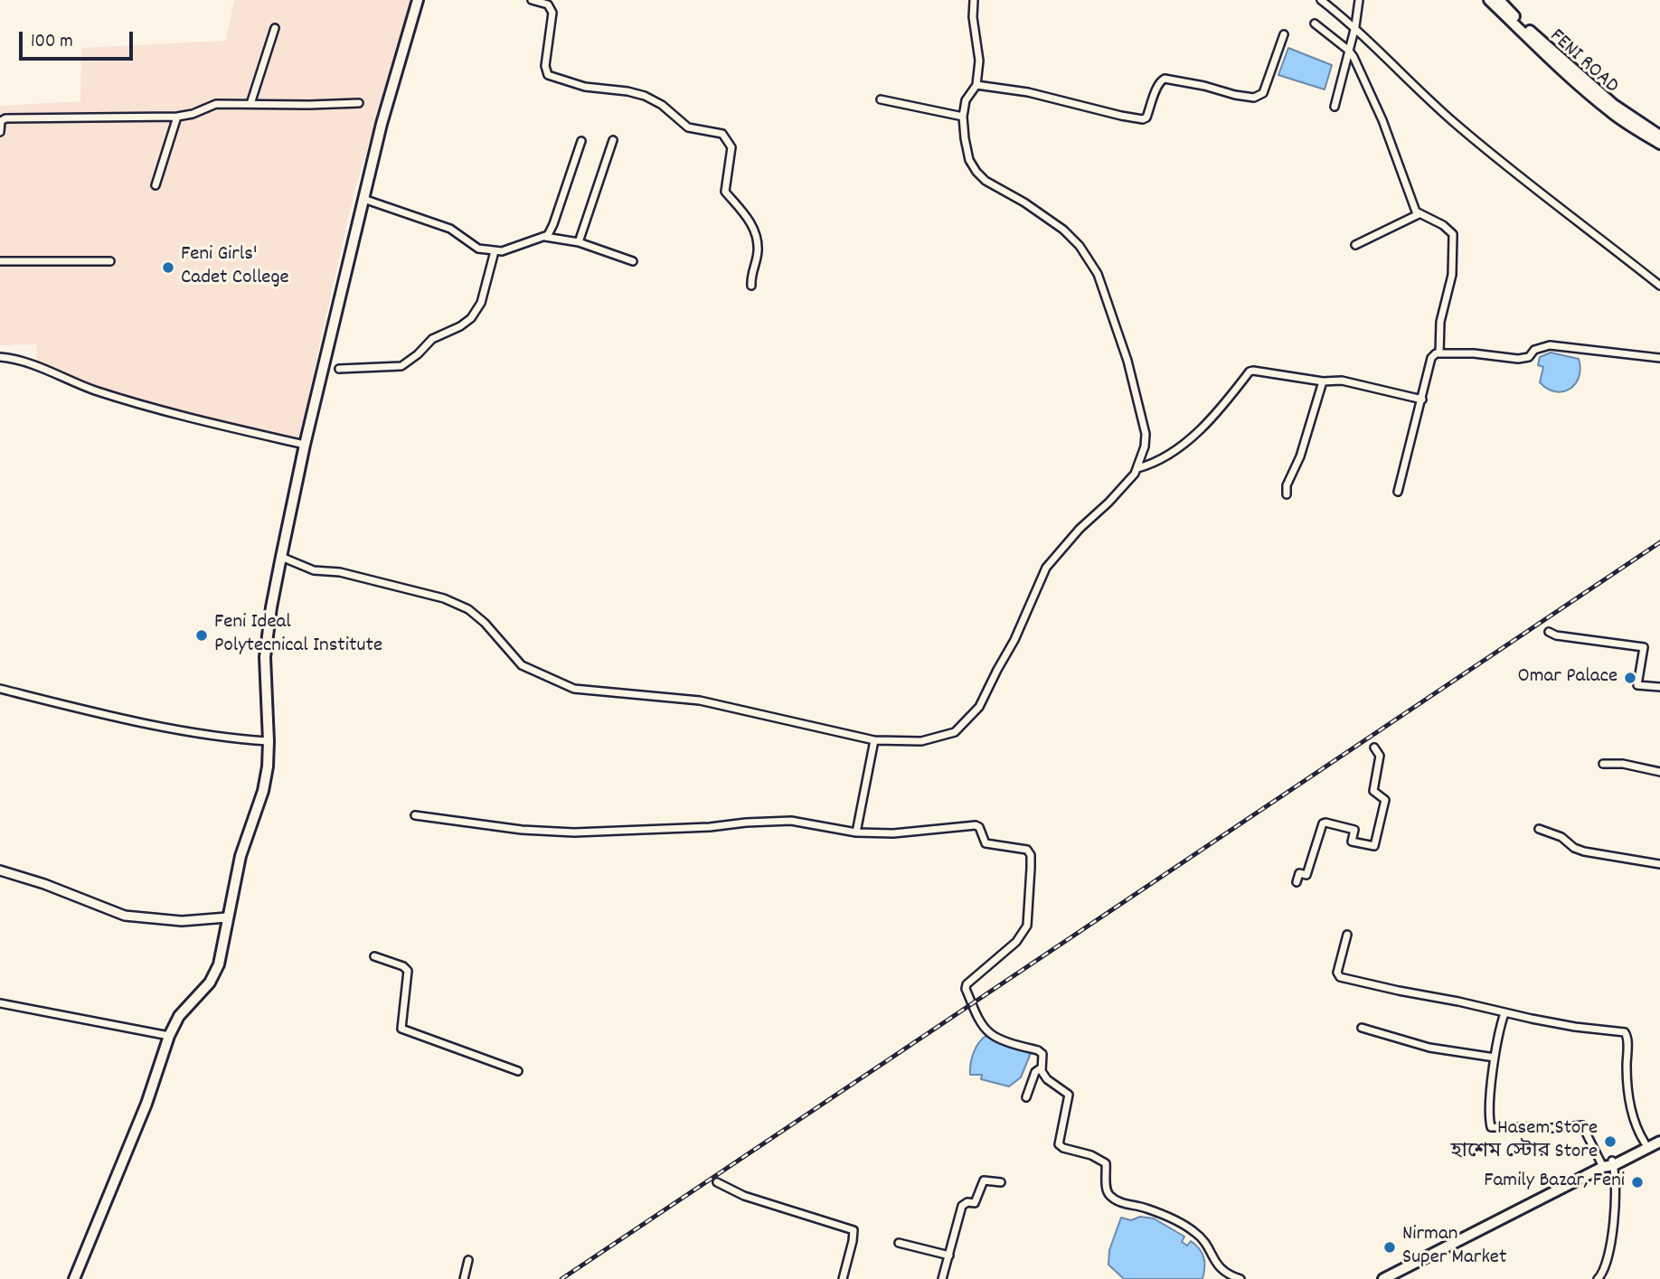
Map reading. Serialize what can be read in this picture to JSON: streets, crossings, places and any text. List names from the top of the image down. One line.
{"streets":{"main road":["FENI ROAD"]},"places":["Feni Girls' Cadet College","Feni Ideal Polytecnical Institute","Omar Palace","Hasem Store হাশেম স্টোর Store","Family Bazar, Feni","Nirman Super Market"],"scale_bar":"100 m"}
